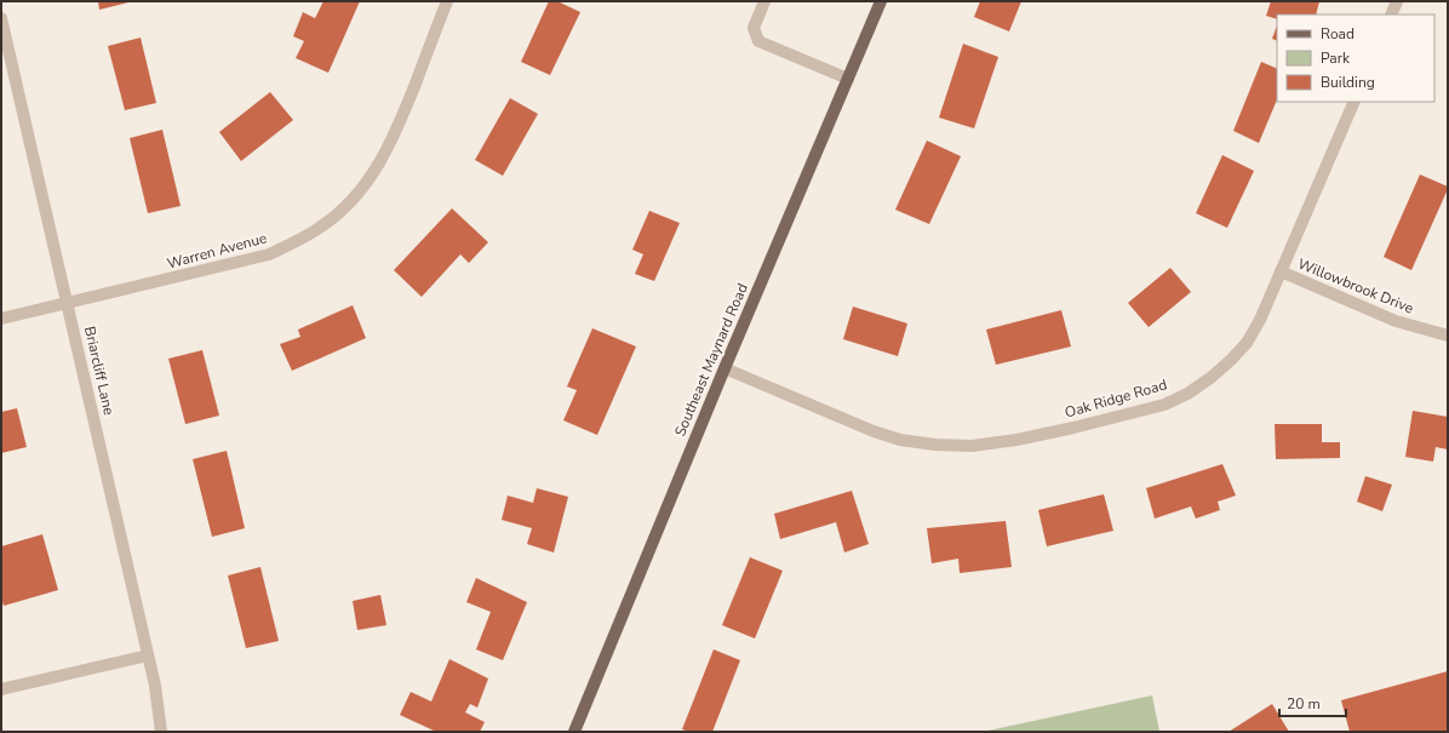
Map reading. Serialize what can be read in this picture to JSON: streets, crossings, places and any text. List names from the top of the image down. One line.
{"streets":{"main road":["Southeast Maynard Road"],"street":["Warren Avenue","Willowbrook Drive","Briarcliff Lane","Oak Ridge Road"]},"crossings":[["Warren Avenue","Briarcliff Lane"],["Willowbrook Drive","Oak Ridge Road"],["Southeast Maynard Road","Oak Ridge Road"]],"legend":["Road","Park","Building"],"scale_bar":"20 m"}
